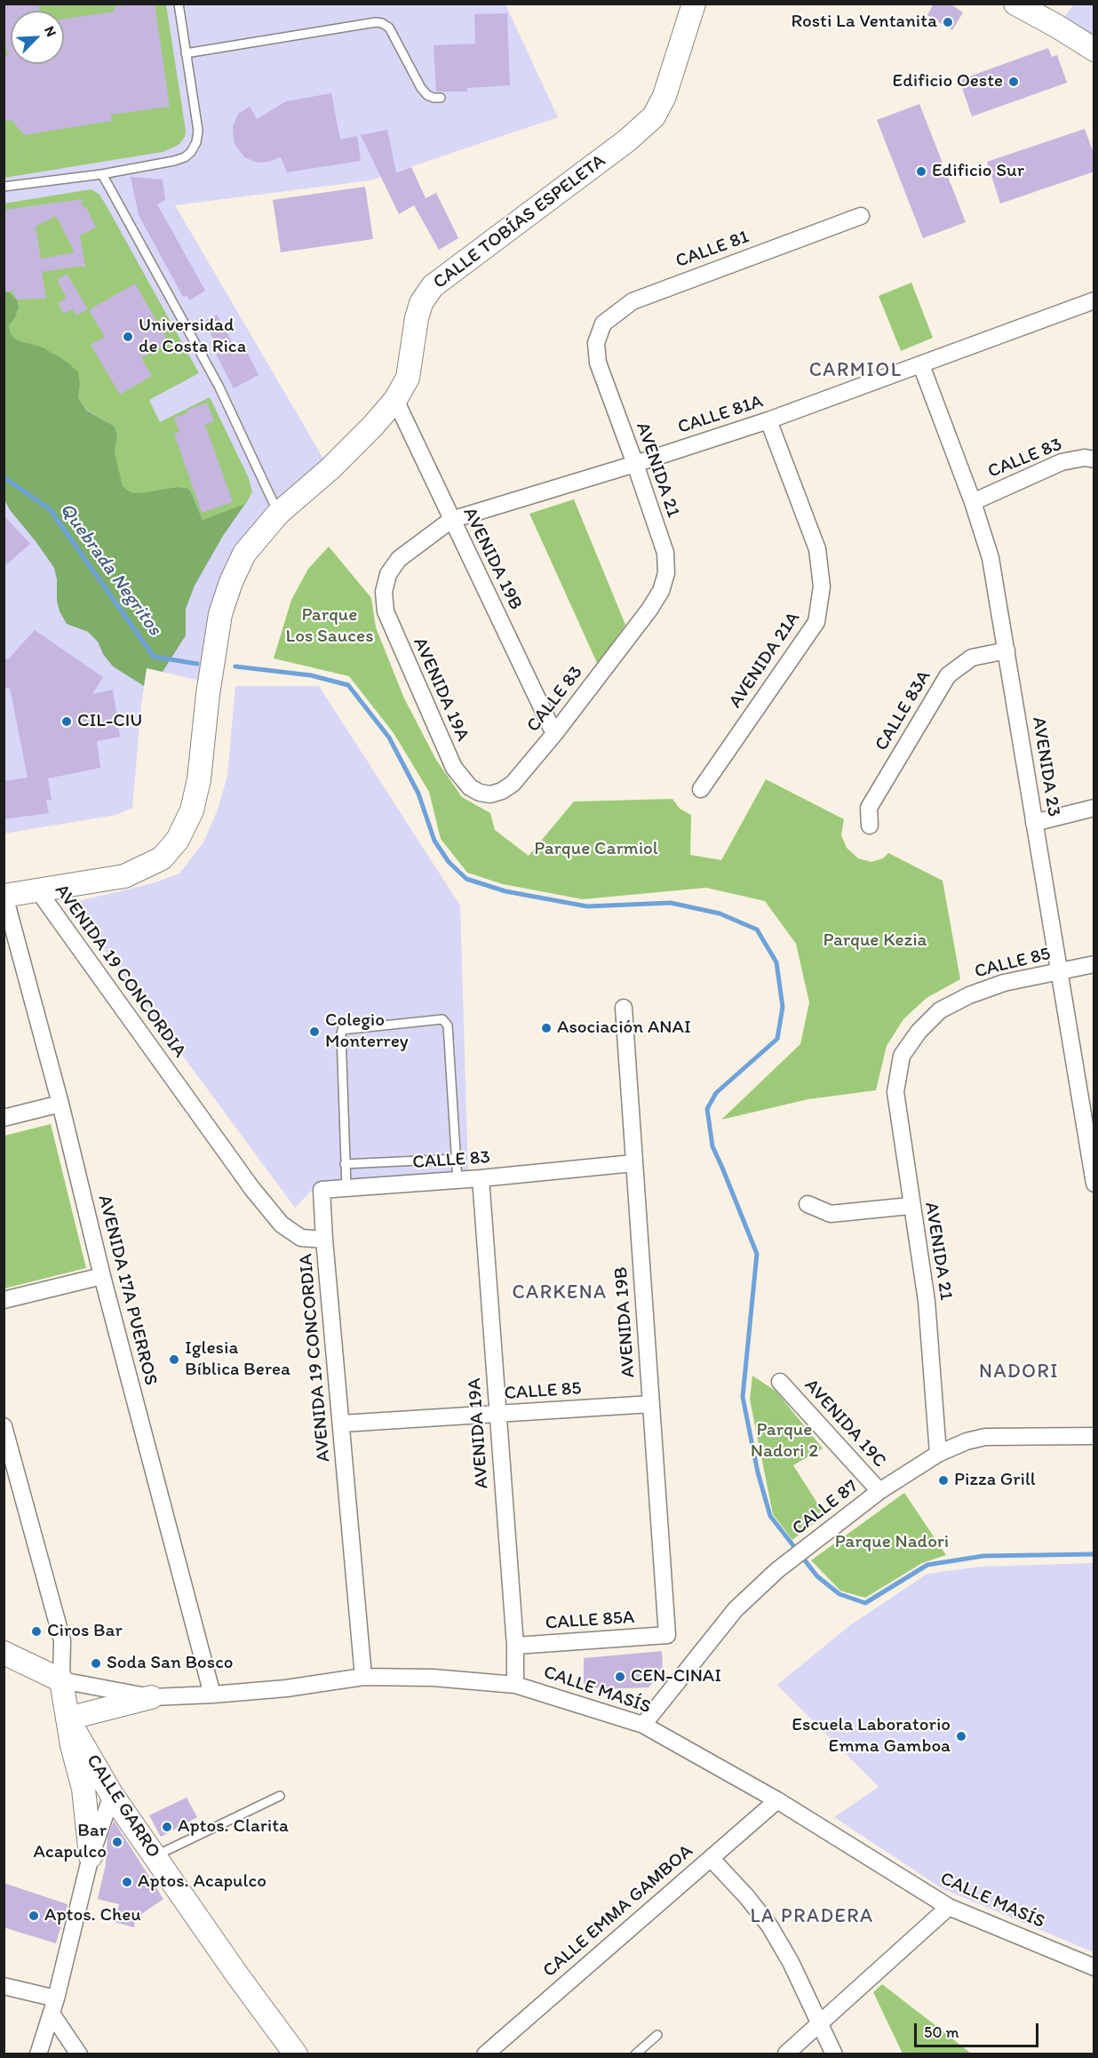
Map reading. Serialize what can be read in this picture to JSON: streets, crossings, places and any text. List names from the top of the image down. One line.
{"streets":{"street":["CALLE TOBÍAS ESPELETA","CALLE 81","CALLE 81A","CALLE 83","AVENIDA 21","AVENIDA 19B","AVENIDA 21A","AVENIDA 19A","CALLE 83A","AVENIDA 23","CALLE 85","AVENIDA 19 CONCORDIA","AVENIDA 17A PUERROS","AVENIDA 19C","CALLE 87","CALLE 85A","CALLE MASÍS","CALLE GARRO","CALLE EMMA GAMBOA"]},"crossings":[["CALLE TOBÍAS ESPELETA","AVENIDA 19B"],["CALLE TOBÍAS ESPELETA","AVENIDA 19 CONCORDIA"],["CALLE TOBÍAS ESPELETA","AVENIDA 17A PUERROS"],["CALLE 81","AVENIDA 21"],["CALLE 81A","AVENIDA 21"],["CALLE 81A","AVENIDA 19B"],["CALLE 81A","AVENIDA 21A"],["CALLE 81A","AVENIDA 19A"],["CALLE 81A","AVENIDA 23"],["CALLE 83","AVENIDA 21"],["CALLE 83","AVENIDA 19B"],["CALLE 83","AVENIDA 19A"],["CALLE 83","AVENIDA 23"],["CALLE 83","AVENIDA 19 CONCORDIA"],["AVENIDA 21","CALLE 85"],["AVENIDA 21","CALLE 87"],["AVENIDA 19B","CALLE 85"],["AVENIDA 19B","CALLE 85A"],["AVENIDA 19A","CALLE 85"],["AVENIDA 19A","CALLE 85A"],["AVENIDA 19A","CALLE MASÍS"],["CALLE 83A","AVENIDA 23"],["AVENIDA 23","CALLE 85"],["CALLE 85","AVENIDA 19 CONCORDIA"],["AVENIDA 19 CONCORDIA","CALLE MASÍS"],["AVENIDA 17A PUERROS","CALLE MASÍS"],["AVENIDA 19C","CALLE 87"],["CALLE 87","CALLE MASÍS"],["CALLE MASÍS","CALLE GARRO"],["CALLE MASÍS","CALLE EMMA GAMBOA"]],"districts":["CARMIOL","CARKENA","NADORI","LA PRADERA"],"water":["Quebrada Negritos"],"parks":["Parque Los Sauces","Parque Carmiol","Parque Kezia","Parque Nadori 2","Parque Nadori"],"places":["Rosti La Ventanita","Edificio Oeste","Edificio Sur","Universidad de Costa Rica","CIL-CIU","Asociación ANAI","Colegio Monterrey","Iglesia Bíblica Berea","Pizza Grill","Ciros Bar","Soda San Bosco","CEN-CINAI","Escuela Laboratorio Emma Gamboa","Aptos. Clarita","Bar Acapulco","Aptos. Acapulco","Aptos. Cheu"],"scale_bar":"50 m","north":"top right"}
